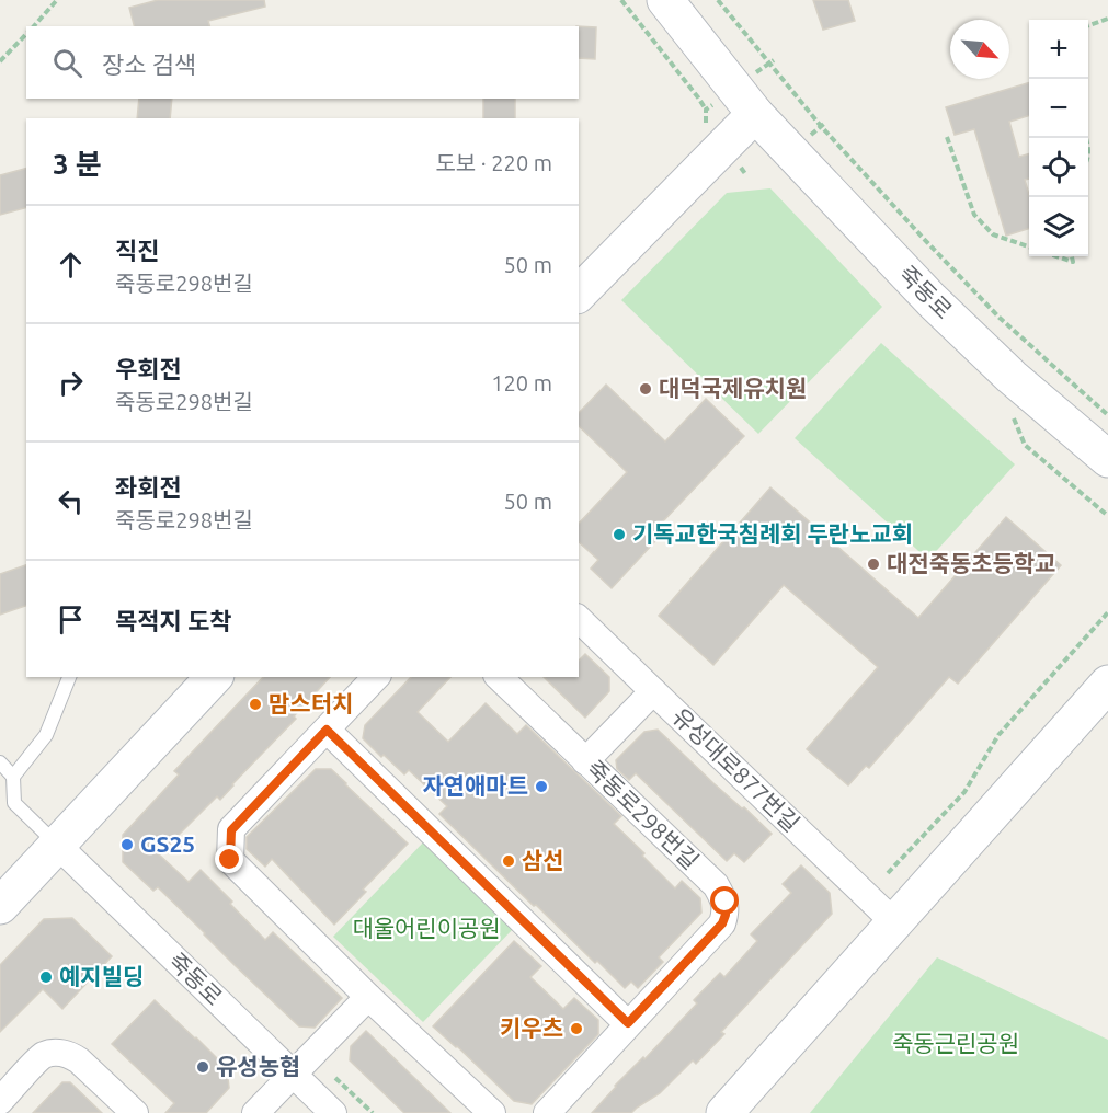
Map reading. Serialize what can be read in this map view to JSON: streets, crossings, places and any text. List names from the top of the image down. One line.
{"streets":{"street":["죽동로","유성대로877번길","죽동로298번길"]},"parks":["대울어린이공원","죽동근린공원"],"places":["대덕국제유치원","기독교한국침례회 두란노교회","대전죽동초등학교","맘스터치","자연애마트","GS25","삼선","예지빌딩","키우츠","유성농협"],"north":"bottom right","page":{"map_buttons":["+","−"],"search":"장소 검색","heading":["3 분","도보 · 220 m"],"list":[["직진","죽동로298번길","50 m"],["우회전","죽동로298번길","120 m"],["좌회전","죽동로298번길","50 m"],"목적지 도착"]}}
